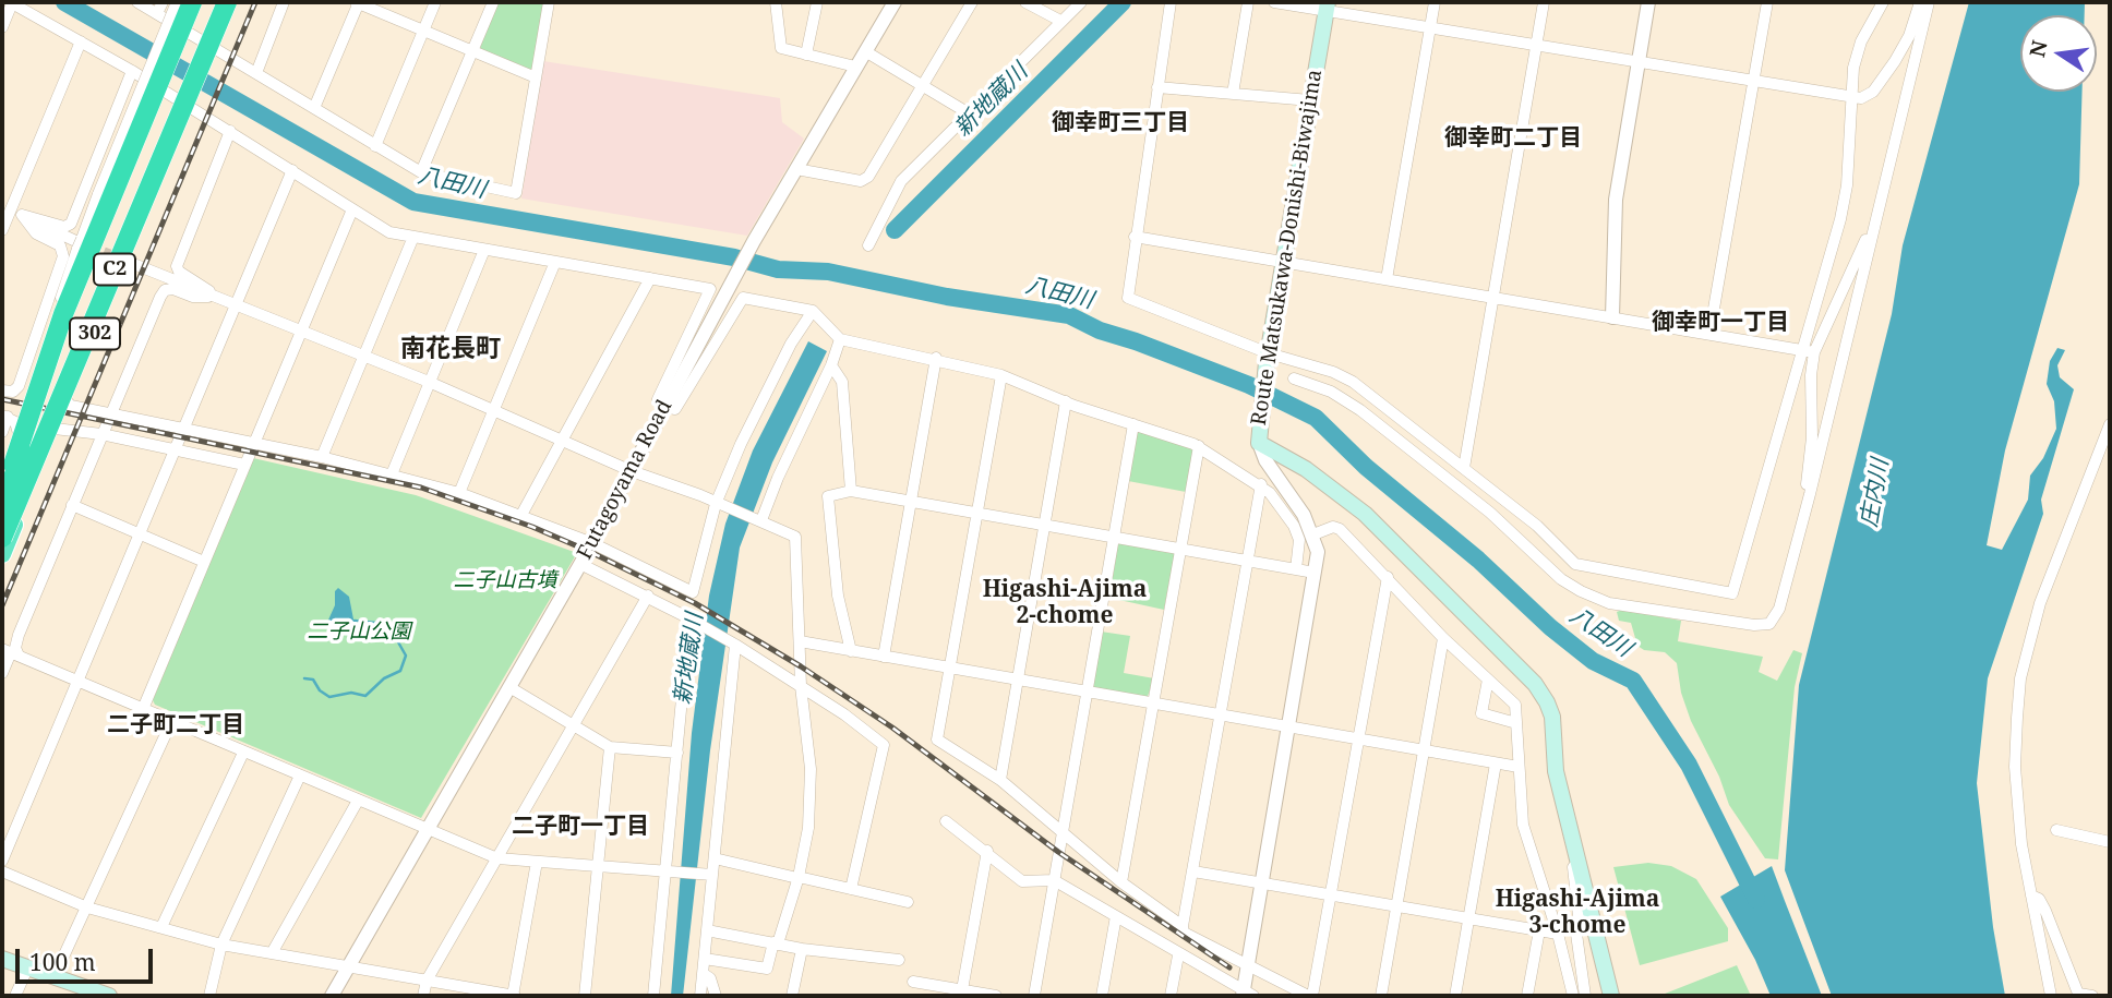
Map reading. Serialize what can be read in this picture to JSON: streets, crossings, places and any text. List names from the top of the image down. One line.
{"streets":{"highway":["C2","302"],"main road":["Route Matsukawa-Donishi-Biwajima"],"street":["Futagoyama Road"]},"districts":["御幸町三丁目","御幸町二丁目","御幸町一丁目","南花長町","Higashi-Ajima 2-chome","二子町二丁目","二子町一丁目","Higashi-Ajima 3-chome"],"water":["新地蔵川","八田川","庄内川"],"parks":["二子山古墳","二子山公園"],"scale_bar":"100 m","north":"left"}
